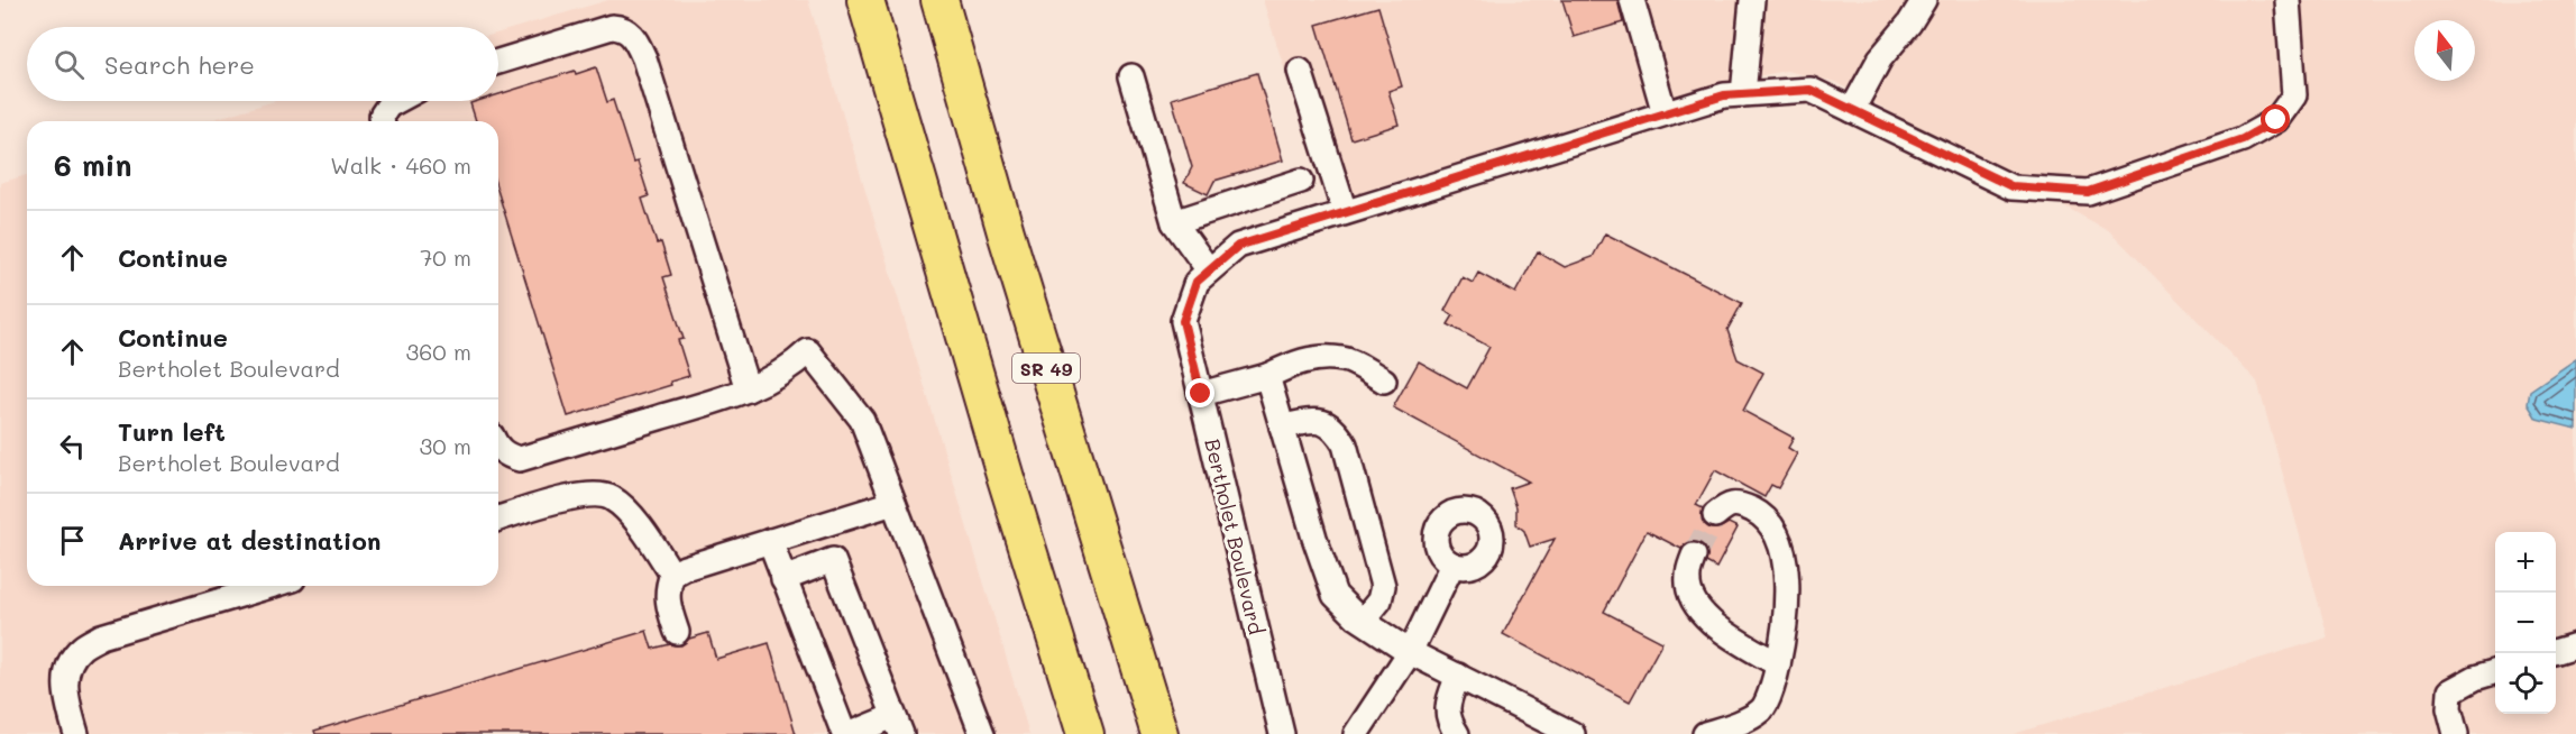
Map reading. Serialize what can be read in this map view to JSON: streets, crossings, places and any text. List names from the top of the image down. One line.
{"streets":{"highway":["SR 49"],"street":["Bertholet Boulevard"]},"north":"top","page":{"search":"Search here","heading":["6 min","Walk · 460 m"],"list":[["Continue","70 m"],["Continue","Bertholet Boulevard","360 m"],["Turn left","Bertholet Boulevard","30 m"],"Arrive at destination"],"map_buttons":["+","−"]}}
